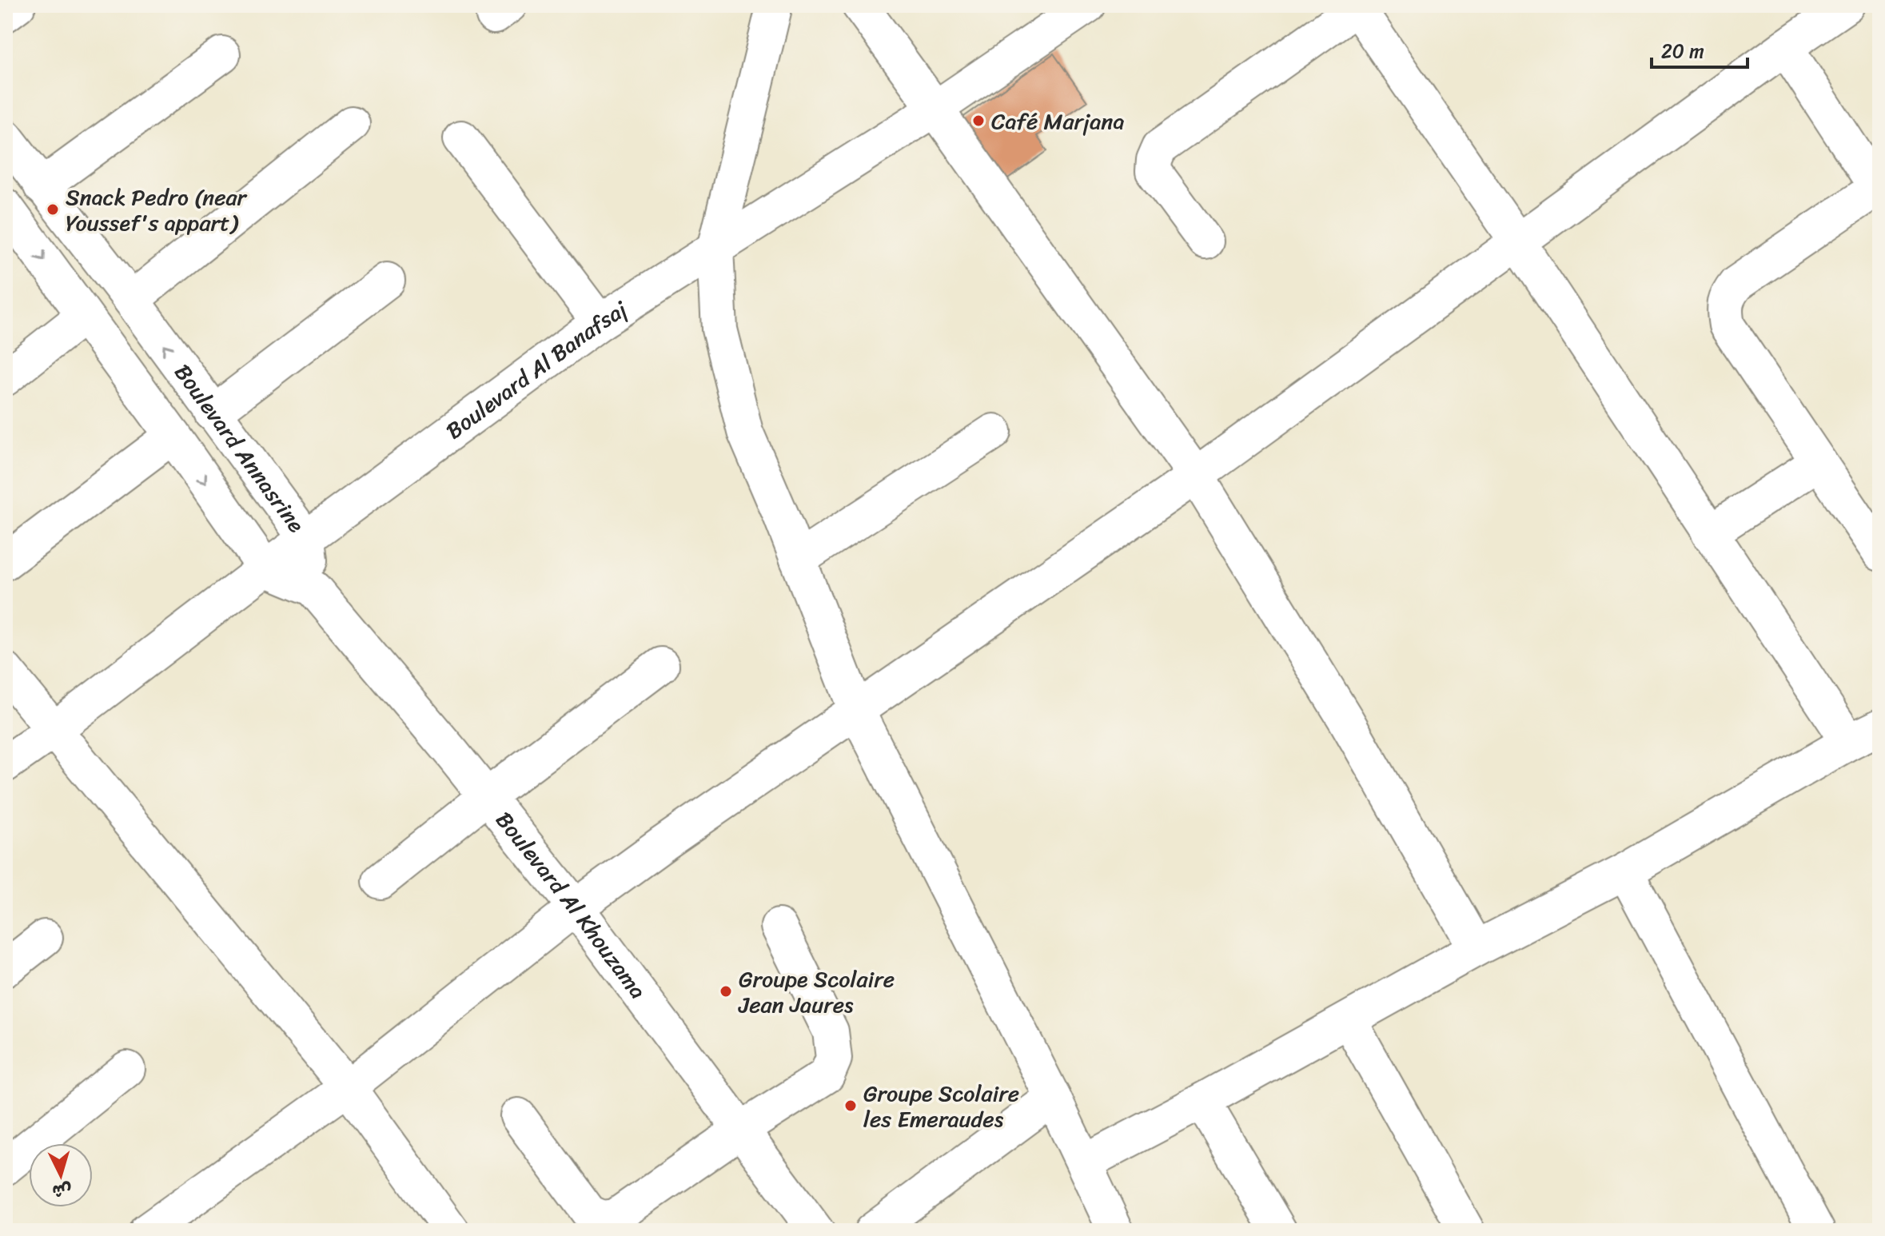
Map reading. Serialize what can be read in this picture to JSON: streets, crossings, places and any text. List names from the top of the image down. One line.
{"streets":{"street":["Boulevard Al Banafsaj","Boulevard Annasrine","Boulevard Al Khouzama"]},"crossings":[["Boulevard Al Banafsaj","Boulevard Annasrine"],["Boulevard Annasrine","Boulevard Al Khouzama"]],"places":["Café Marjana","Snack Pedro (near Youssef's appart)","Groupe Scolaire Jean Jaures","Groupe Scolaire les Emeraudes"],"scale_bar":"20 m","north":"bottom"}
